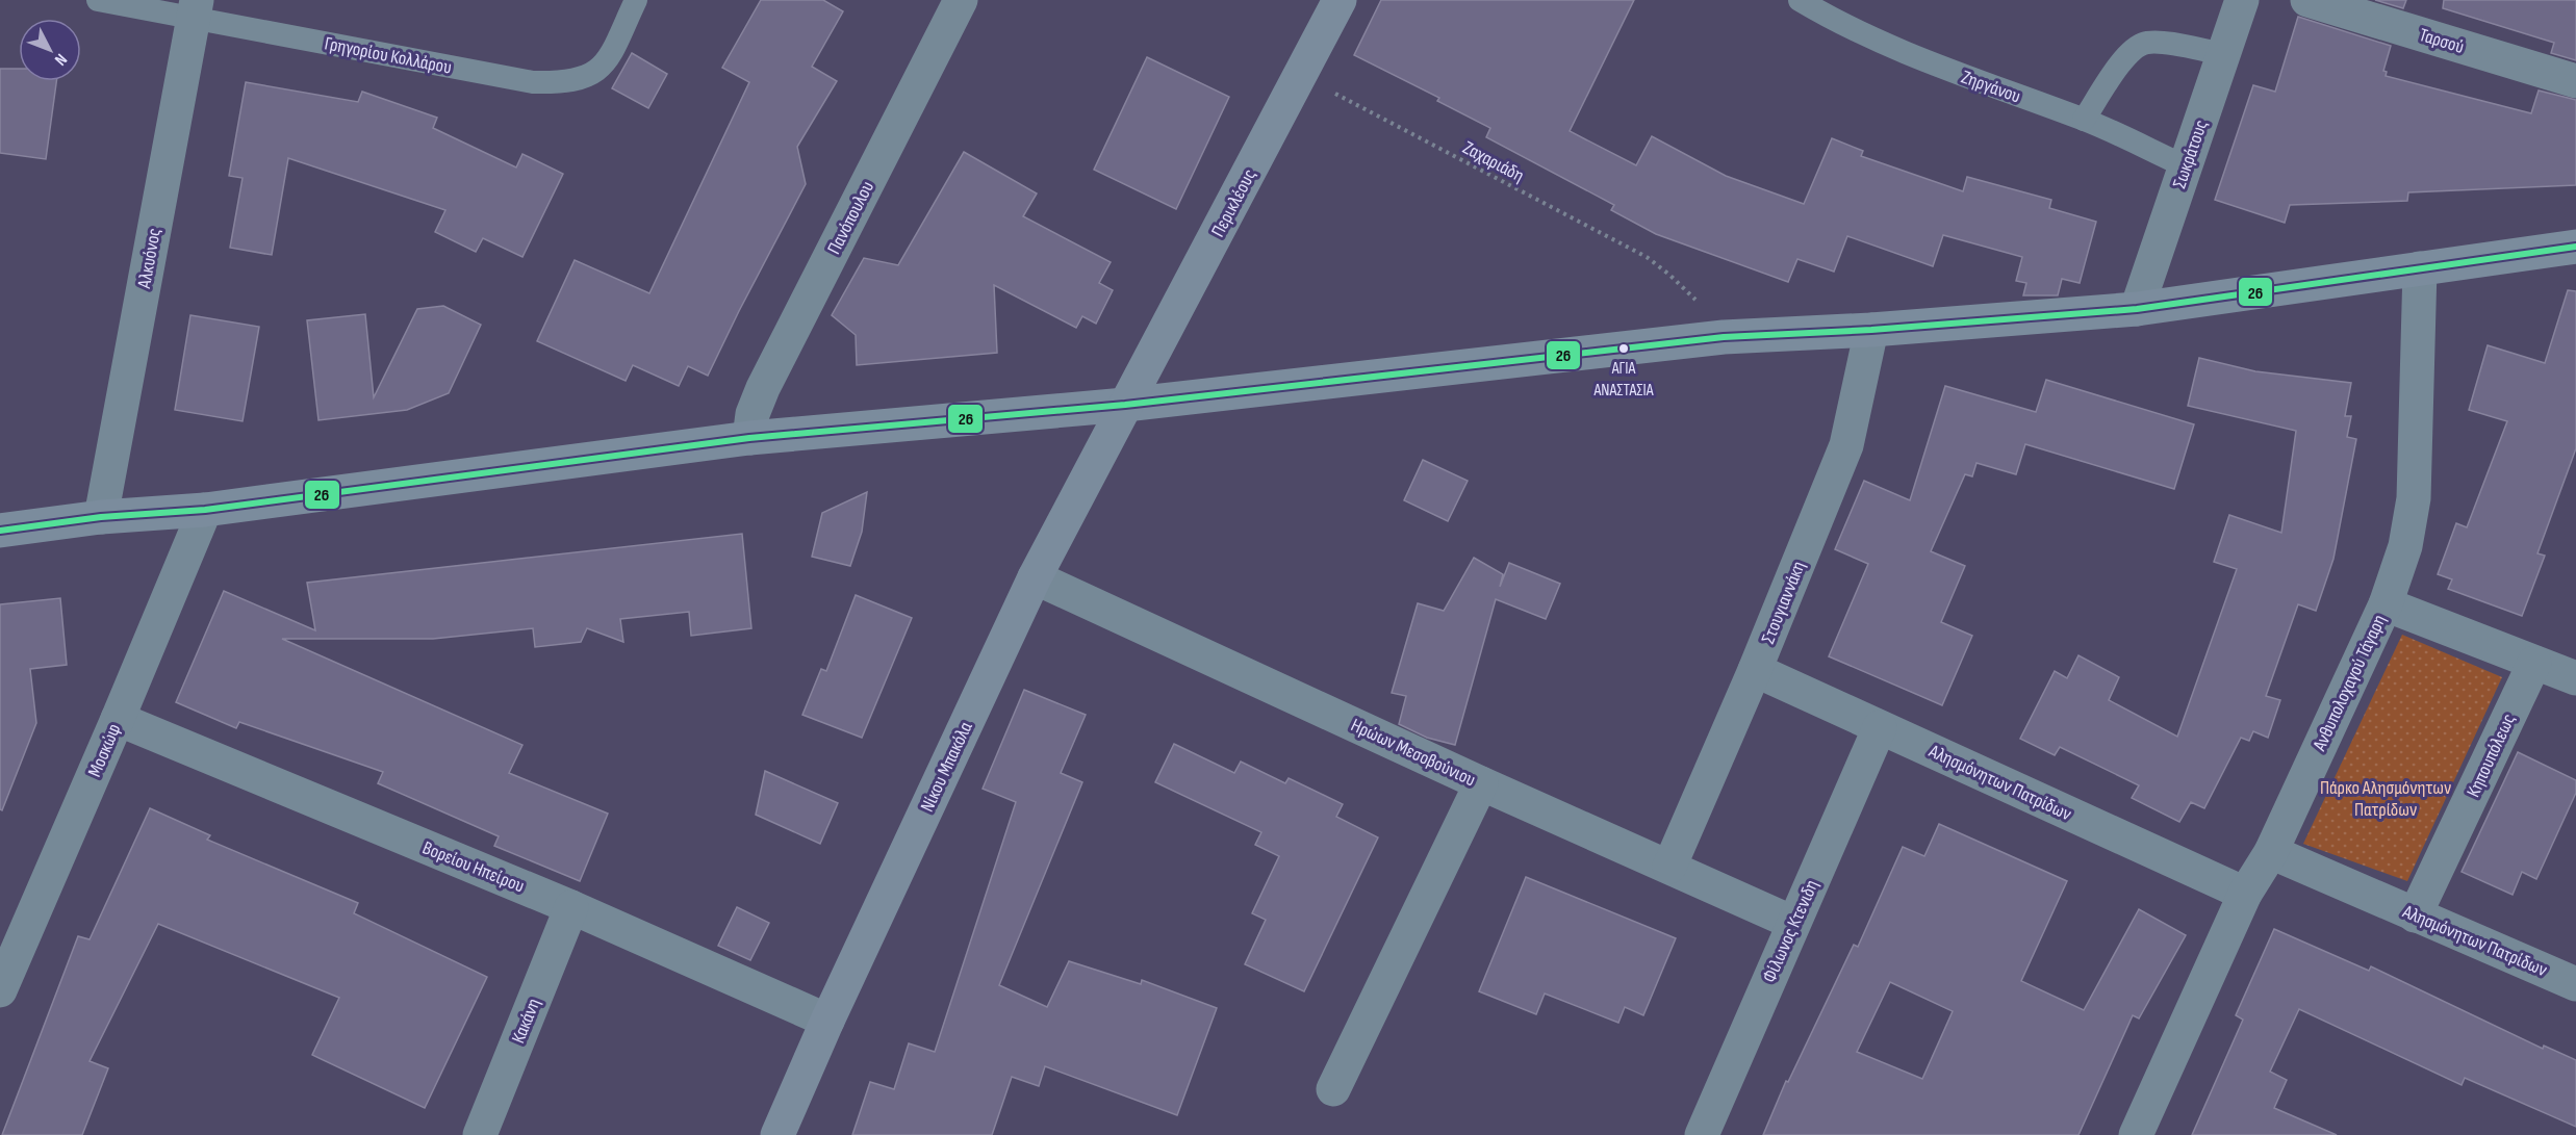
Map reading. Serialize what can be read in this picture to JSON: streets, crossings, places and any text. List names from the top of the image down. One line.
{"streets":{"main road":["Περικλέους","Νίκου Μπακόλα"],"street":["Ταρσού","Σωκράτους","Πανόπουλου","Αλκυόνος","Στουγιαννάκη","Ανθυπολοχαγού Τάγαρη","Μοσκώφ","Ηρώων Μεσοβούνιου","Κηπουπόλεως","Αλησμόνητων Πατρίδων","Βορείου Ηπείρου","Φίλωνος Κτενιδη","Κακάνη"],"lane":["Γρηγορίου Κολλάρου","Ζηργάνου"],"path":["Ζαχαριάδη"]},"crossings":[["Γρηγορίου Κολλάρου","Αλκυόνος"],["Ζηργάνου","Σωκράτους"],["Ζαχαριάδη","Περικλέους"],["Περικλέους","Νίκου Μπακόλα"],["Στουγιαννάκη","Ηρώων Μεσοβούνιου"],["Στουγιαννάκη","Αλησμόνητων Πατρίδων"],["Ανθυπολοχαγού Τάγαρη","Αλησμόνητων Πατρίδων"],["Μοσκώφ","Βορείου Ηπείρου"],["Ηρώων Μεσοβούνιου","Νίκου Μπακόλα"],["Ηρώων Μεσοβούνιου","Φίλωνος Κτενιδη"],["Κηπουπόλεως","Αλησμόνητων Πατρίδων"],["Νίκου Μπακόλα","Βορείου Ηπείρου"],["Αλησμόνητων Πατρίδων","Φίλωνος Κτενιδη"],["Βορείου Ηπείρου","Κακάνη"]],"parks":["Πάρκο Αλησμόνητων Πατρίδων"],"places":["ΑΓΙΑ ΑΝΑΣΤΑΣΙΑ"],"lines":["transit line 26"],"north":"bottom right"}
